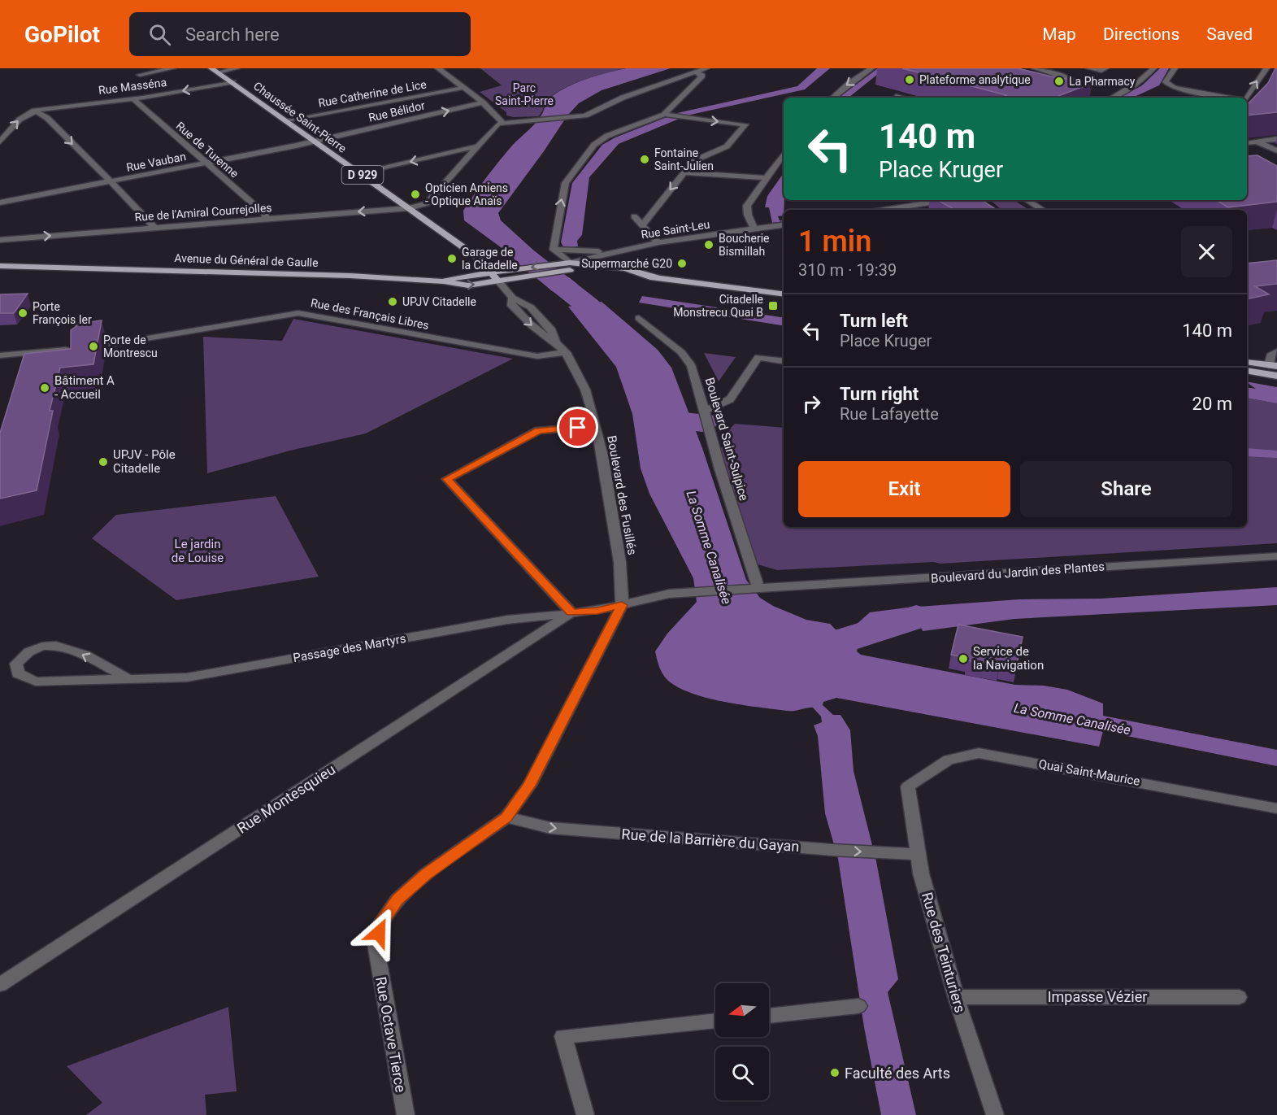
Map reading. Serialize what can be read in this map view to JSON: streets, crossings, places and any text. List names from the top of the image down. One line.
{"streets":{"main road":["Chaussée Saint-Pierre","D 929","Avenue du Général de Gaulle"],"street":["Rue Masséna","Rue Catherine de Lice","Rue Bélidor","Rue de Turenne","Rue Vauban","Rue de l'Amiral Courrejolles","Rue Saint-Leu","Rue des Français Libres","Boulevard Saint-Sulpice","Boulevard des Fusillés","Boulevard du Jardin des Plantes","Passage des Martyrs","Quai Saint-Maurice","Rue Montesquieu","Rue de la Barrière du Gayan","Rue des Teinturiers","Impasse Vézier","Rue Octave Tierce"]},"crossings":[["Rue Masséna","Chaussée Saint-Pierre"],["Rue Masséna","Rue de Turenne"],["Rue Catherine de Lice","Chaussée Saint-Pierre"],["Rue Bélidor","Chaussée Saint-Pierre"],["Rue Bélidor","Rue Vauban"],["Chaussée Saint-Pierre","Rue Vauban"],["Chaussée Saint-Pierre","D 929"],["Chaussée Saint-Pierre","Rue de l'Amiral Courrejolles"],["Chaussée Saint-Pierre","Avenue du Général de Gaulle"],["Rue de Turenne","Rue Vauban"],["Rue de Turenne","Rue de l'Amiral Courrejolles"],["D 929","Avenue du Général de Gaulle"],["D 929","Boulevard des Fusillés"],["Rue Saint-Leu","Avenue du Général de Gaulle"],["Rue des Français Libres","Boulevard des Fusillés"],["Boulevard Saint-Sulpice","Boulevard du Jardin des Plantes"],["Boulevard des Fusillés","Passage des Martyrs"],["Boulevard des Fusillés","Rue Octave Tierce"],["Boulevard du Jardin des Plantes","Passage des Martyrs"],["Passage des Martyrs","Rue Montesquieu"],["Passage des Martyrs","Rue Octave Tierce"],["Quai Saint-Maurice","Rue des Teinturiers"],["Rue de la Barrière du Gayan","Rue des Teinturiers"],["Rue de la Barrière du Gayan","Rue Octave Tierce"],["Rue des Teinturiers","Impasse Vézier"]],"one_way":["Rue de la Barrière du Gayan"],"water":["La Somme Canalisée"],"parks":["Parc Saint-Pierre","Le jardin de Louise"],"places":{"other":["Plateforme analytique","La Pharmacy","Fontaine Saint-Julien","Opticien Amiens - Optique Anaïs","Boucherie Bismillah","Garage de la Citadelle","Supermarché G20","UPJV Citadelle","Porte François Ier","Porte de Montrescu","Bâtiment A - Accueil","UPJV - Pôle Citadelle","Service de la Navigation","Faculté des Arts"],"transit":["Citadelle Monstrecu Quai B"]},"north":"left","page":{"header":"GoPilot","search":"Search here","nav":["Map","Directions","Saved"],"turn":["140 m","Place Kruger"],"heading":["1 min","310 m · 19:39"],"list":[{"name":"Turn left","note":"Place Kruger","value":"140 m"},{"name":"Turn right","note":"Rue Lafayette","value":"20 m"}],"buttons":["Exit","Share"]}}
